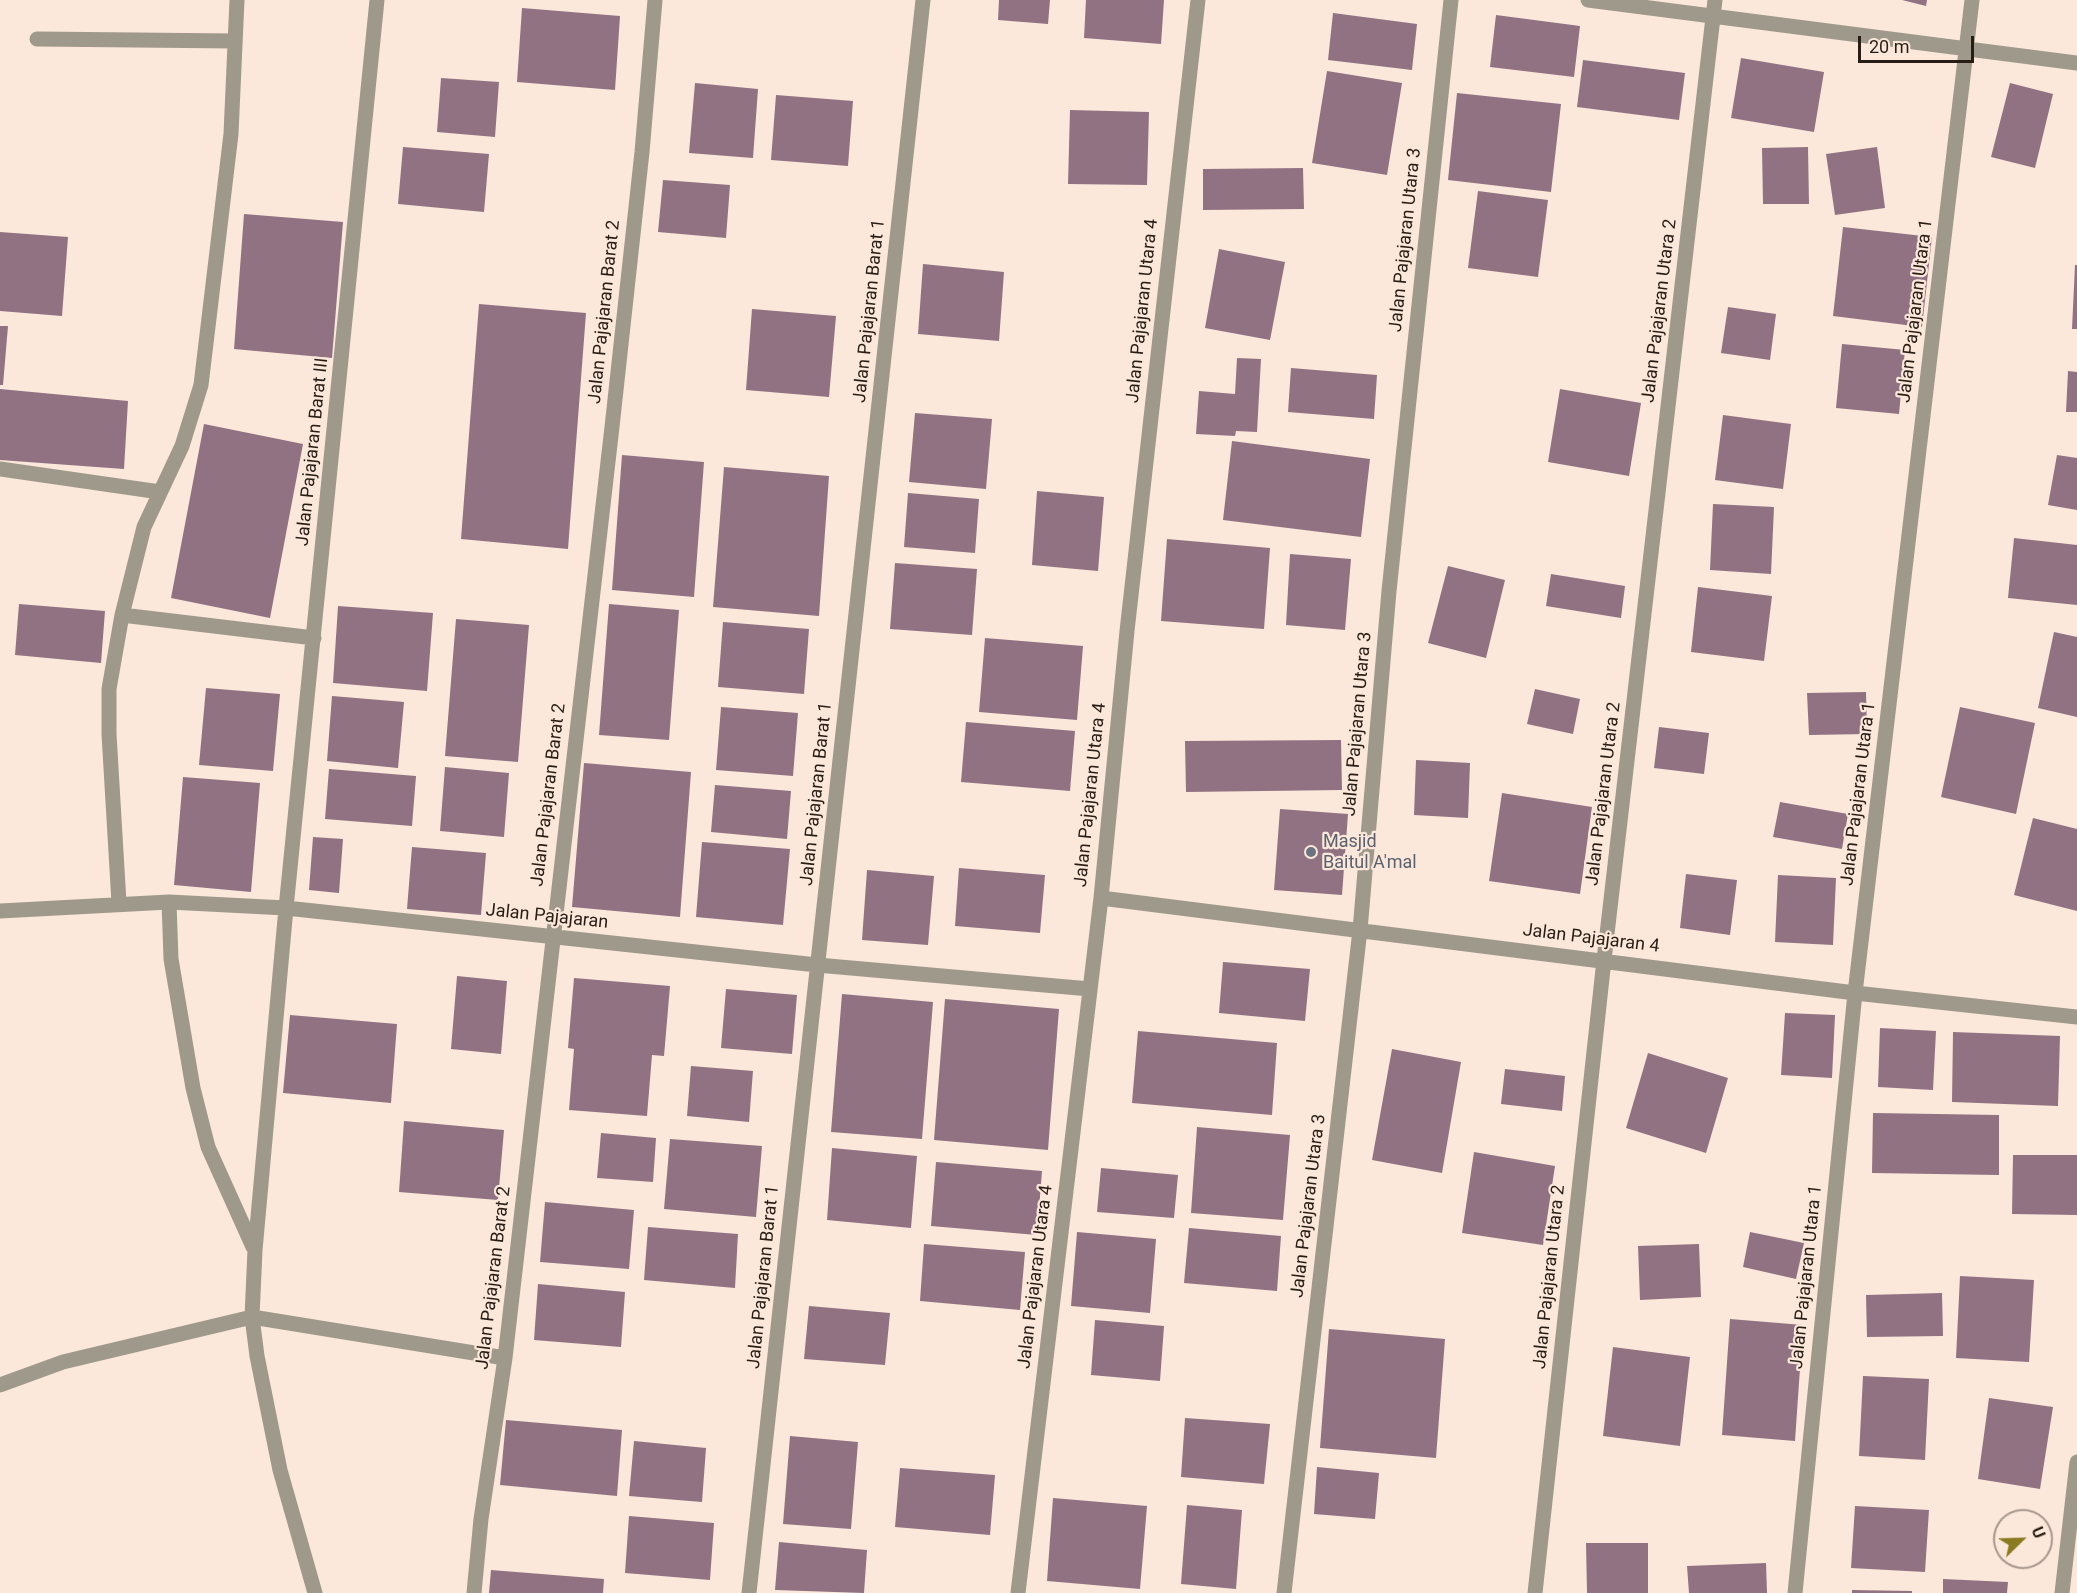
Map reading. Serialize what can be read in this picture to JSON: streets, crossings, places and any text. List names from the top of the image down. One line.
{"streets":{"street":["Jalan Pajajaran Utara 3","Jalan Pajajaran Barat 1","Jalan Pajajaran Utara 4","Jalan Pajajaran Utara 2","Jalan Pajajaran Utara 1","Jalan Pajajaran Barat 2","Jalan Pajajaran Barat III","Jalan Pajajaran","Jalan Pajajaran 4"]},"crossings":[["Jalan Pajajaran Utara 3","Jalan Pajajaran 4"],["Jalan Pajajaran Barat 1","Jalan Pajajaran"],["Jalan Pajajaran Utara 4","Jalan Pajajaran"],["Jalan Pajajaran Utara 4","Jalan Pajajaran 4"],["Jalan Pajajaran Utara 2","Jalan Pajajaran 4"],["Jalan Pajajaran Utara 1","Jalan Pajajaran 4"],["Jalan Pajajaran Barat 2","Jalan Pajajaran"],["Jalan Pajajaran Barat III","Jalan Pajajaran"]],"places":["Masjid Baitul A'mal"],"scale_bar":"20 m","north":"top right"}
